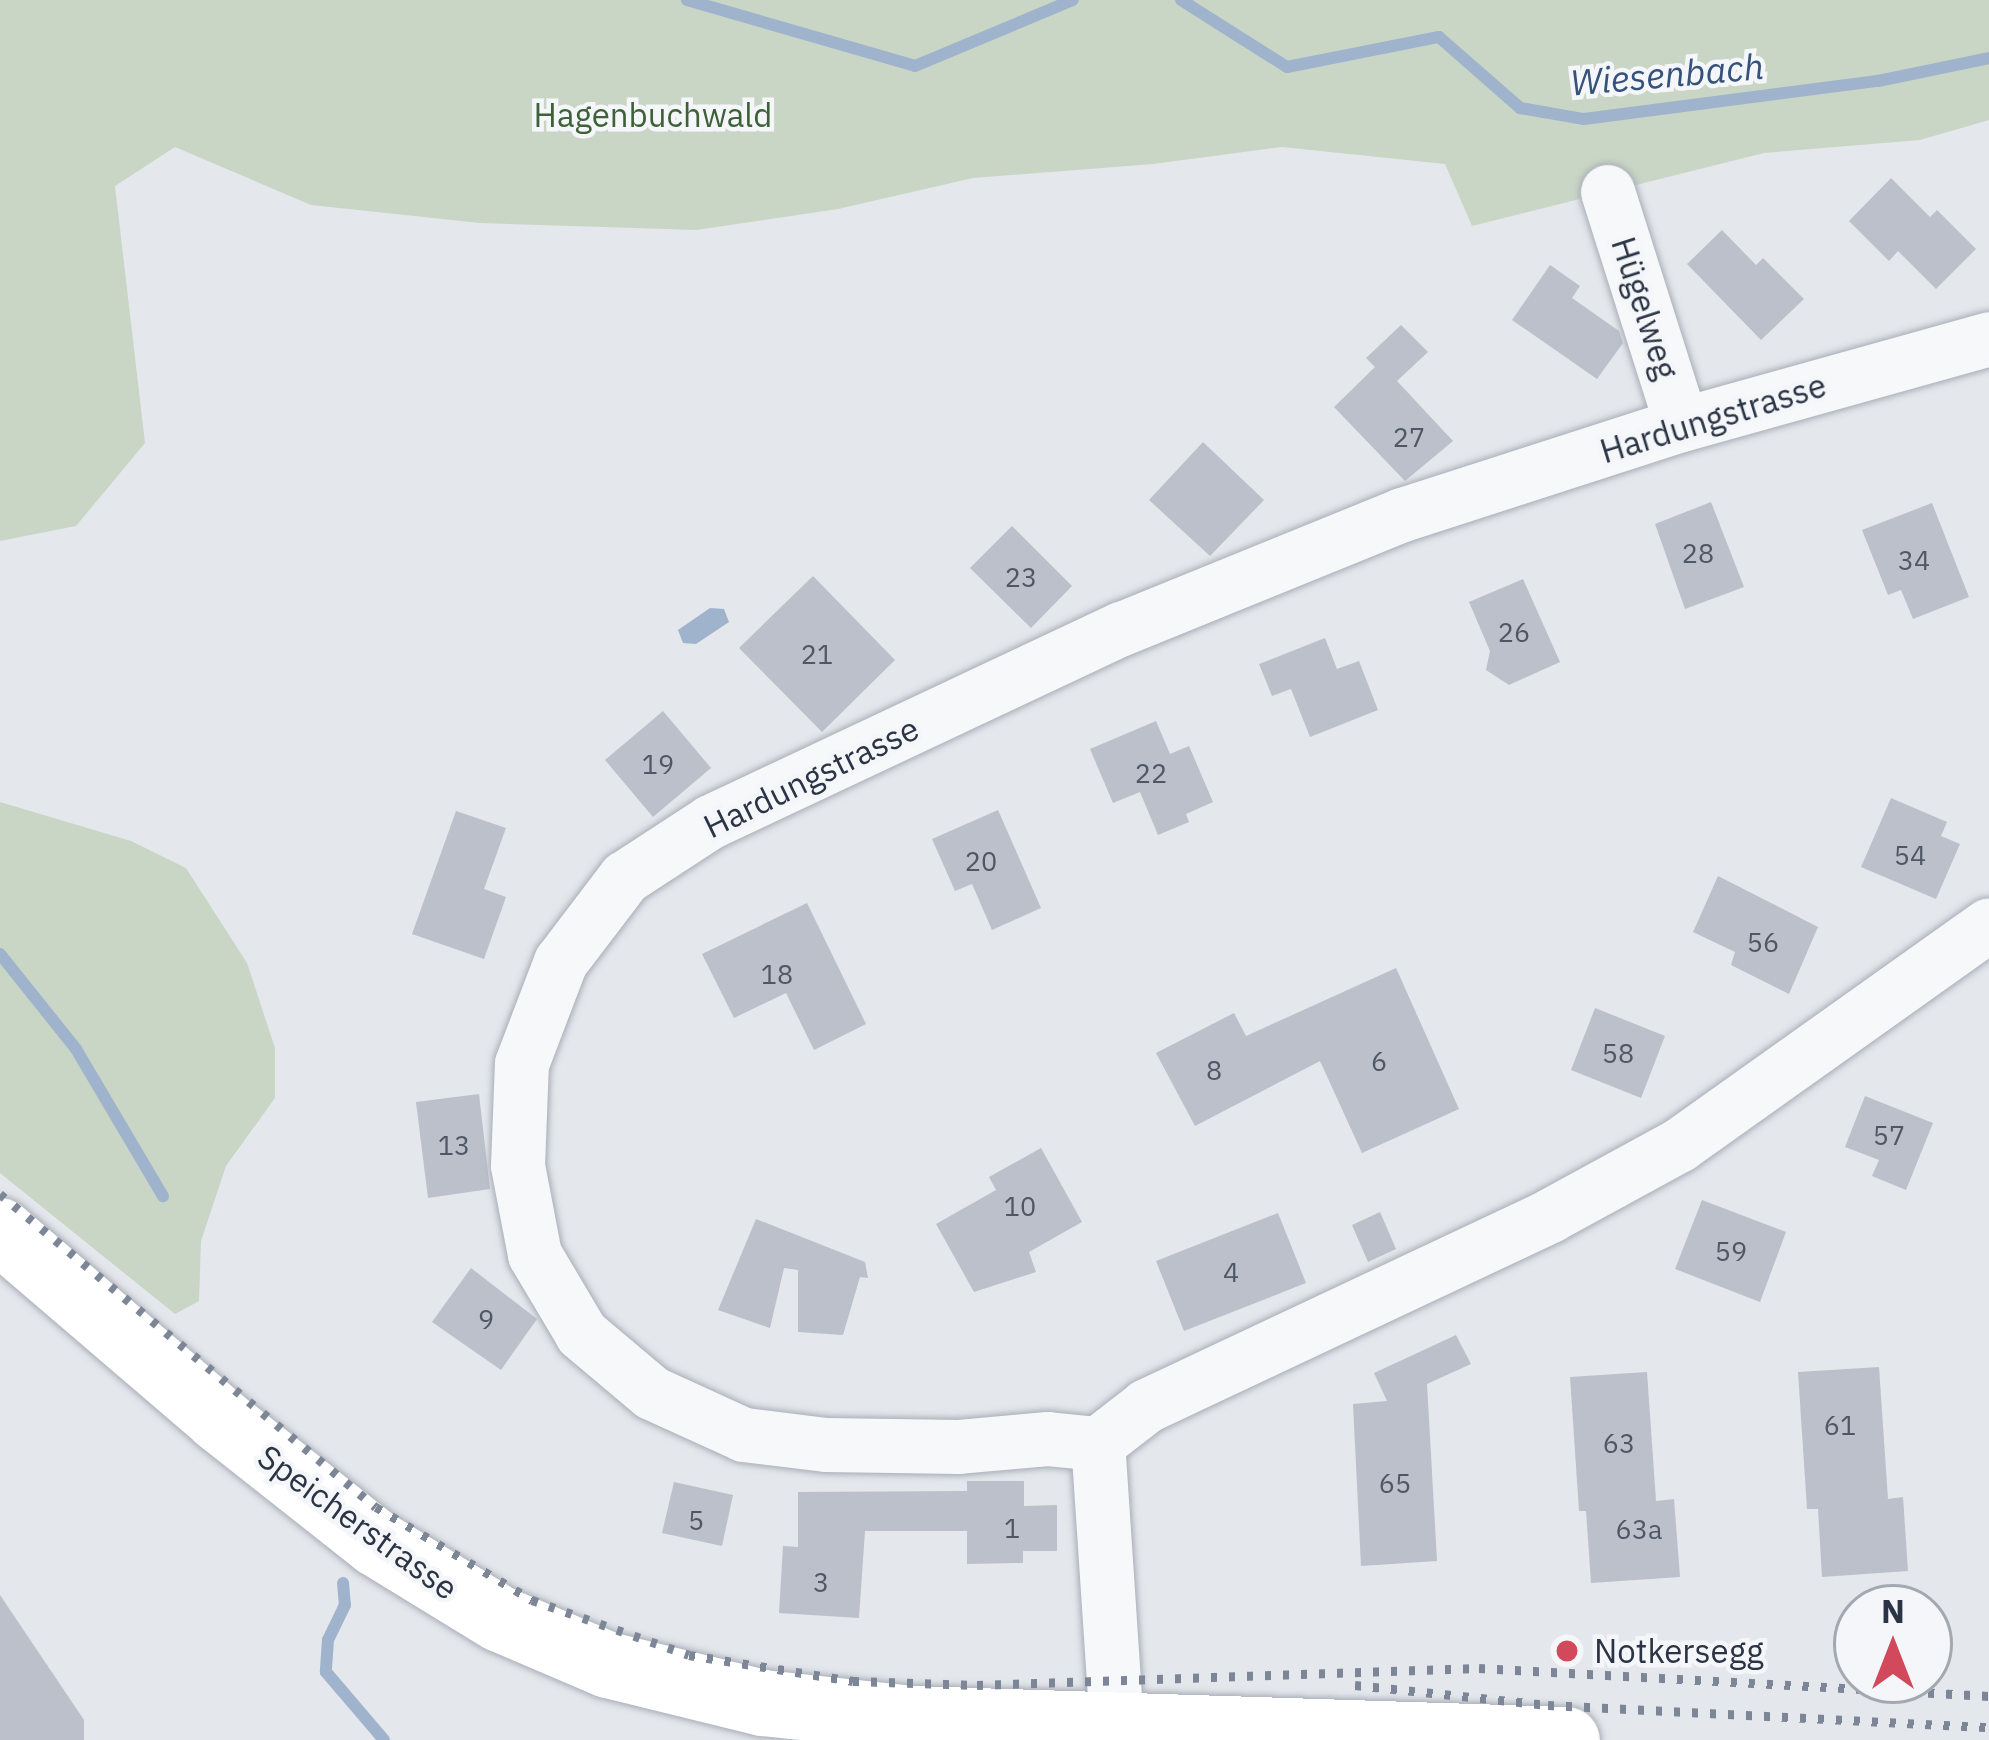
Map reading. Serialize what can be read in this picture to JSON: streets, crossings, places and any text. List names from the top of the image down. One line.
{"streets":{"main road":["Speicherstrasse"],"street":["Hügelweg","Hardungstrasse"]},"crossings":[["Hügelweg","Hardungstrasse"]],"water":["Wiesenbach"],"parks":["Hagenbuchwald"],"places":["Notkersegg"],"house_numbers":["27","28","34","23","26","21","19","22","54","20","56","18","58","6","8","57","13","10","59","4","9","61","63","65","5","1","63a","3"],"north":"top"}
